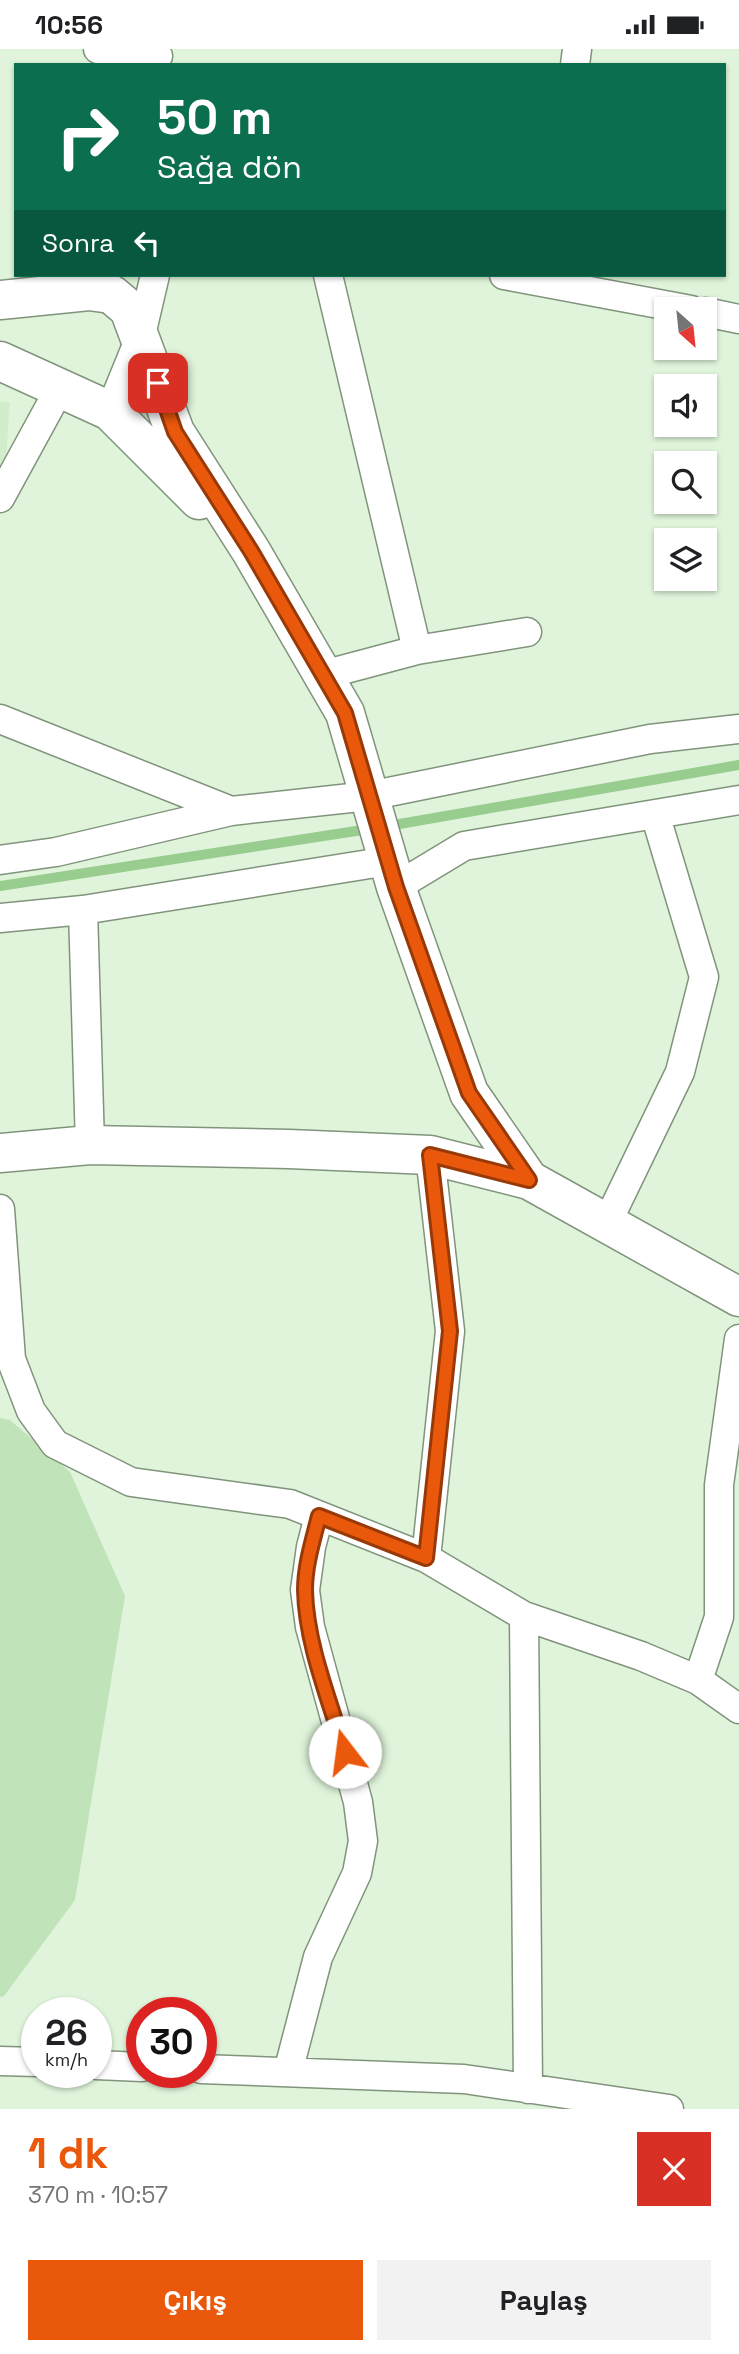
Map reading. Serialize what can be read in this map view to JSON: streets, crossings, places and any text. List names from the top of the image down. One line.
{"north":"bottom right","page":{"status":"10:56","turn":["50 m","Sağa dön"],"then":"Sonra","speed":"26 km/h","limit":"30","heading":["1 dk","370 m · 10:57"],"buttons":["Çıkış","Paylaş"]}}
